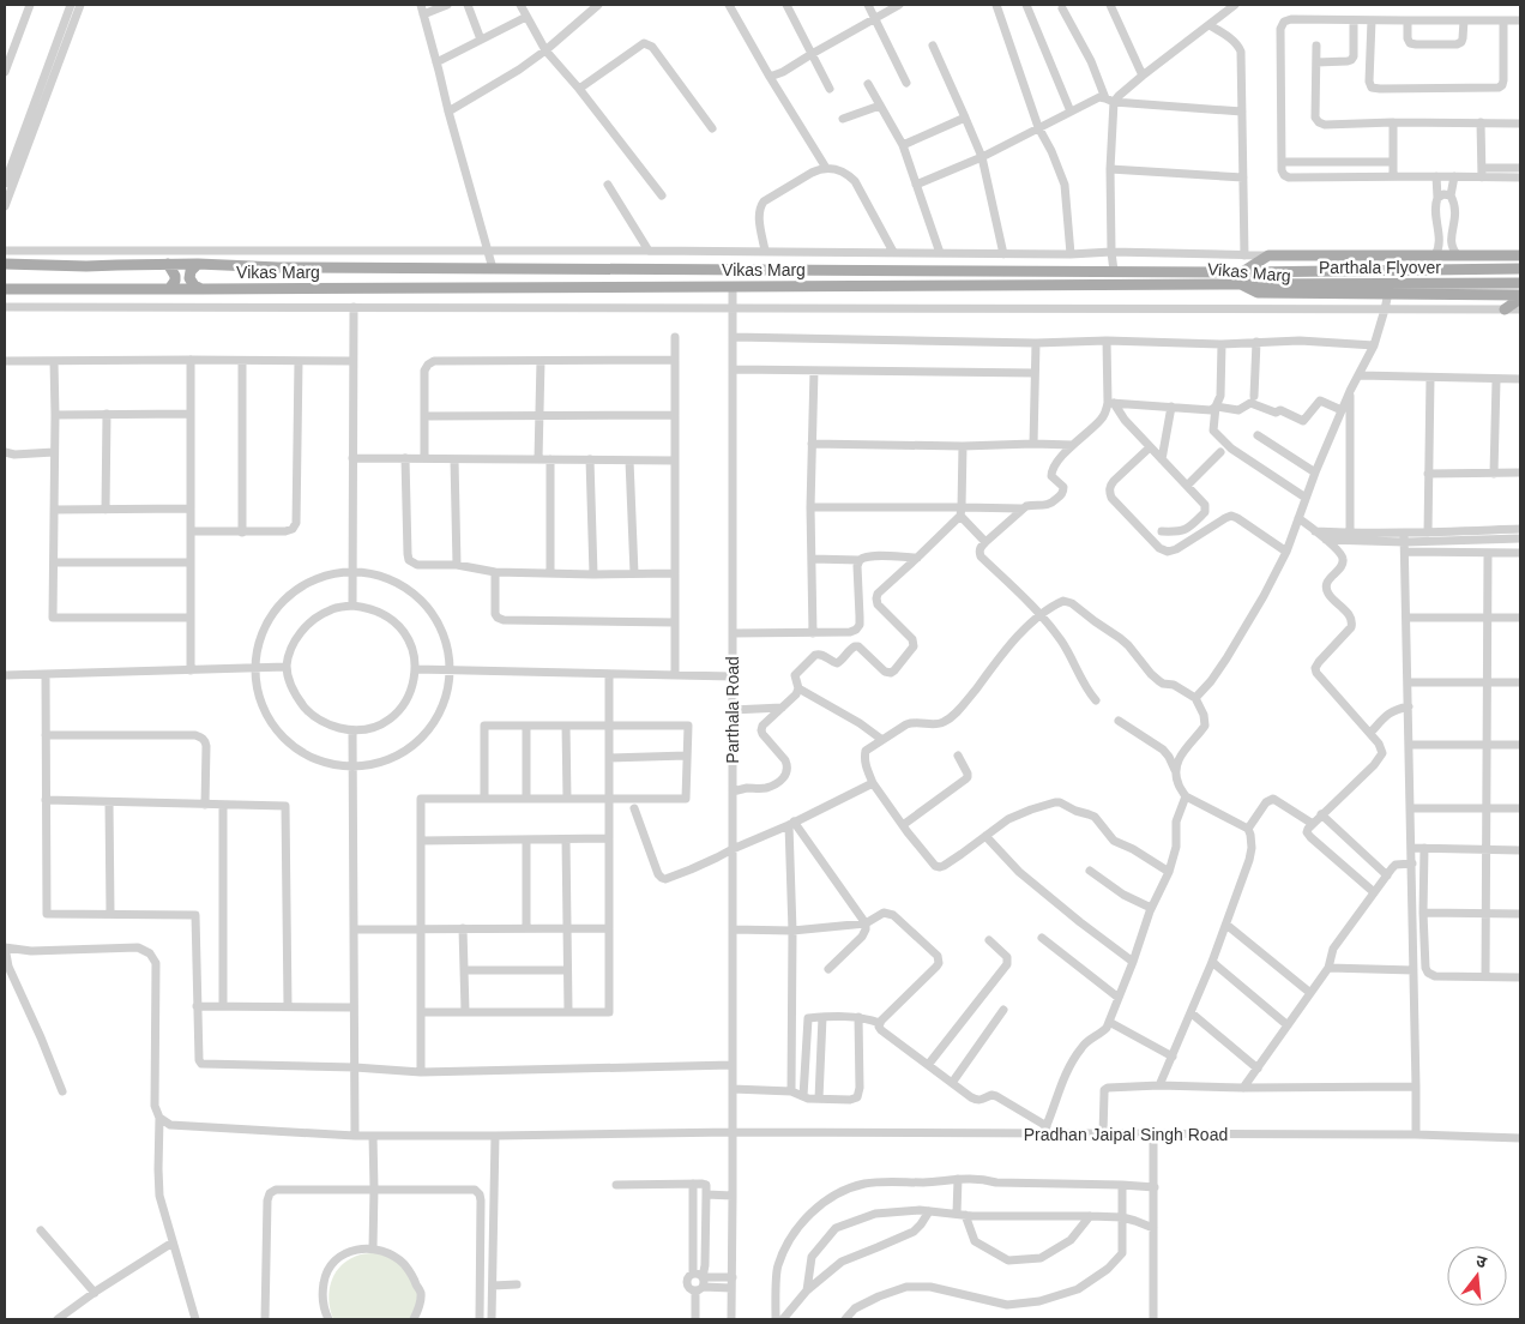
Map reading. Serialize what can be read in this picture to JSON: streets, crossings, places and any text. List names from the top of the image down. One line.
{"streets":{"main road":["Parthala Flyover","Vikas Marg"],"street":["Parthala Road","Pradhan Jaipal Singh Road"]},"crossings":[["Parthala Flyover","Vikas Marg"],["Vikas Marg","Parthala Road"],["Parthala Road","Pradhan Jaipal Singh Road"]],"north":"top"}
